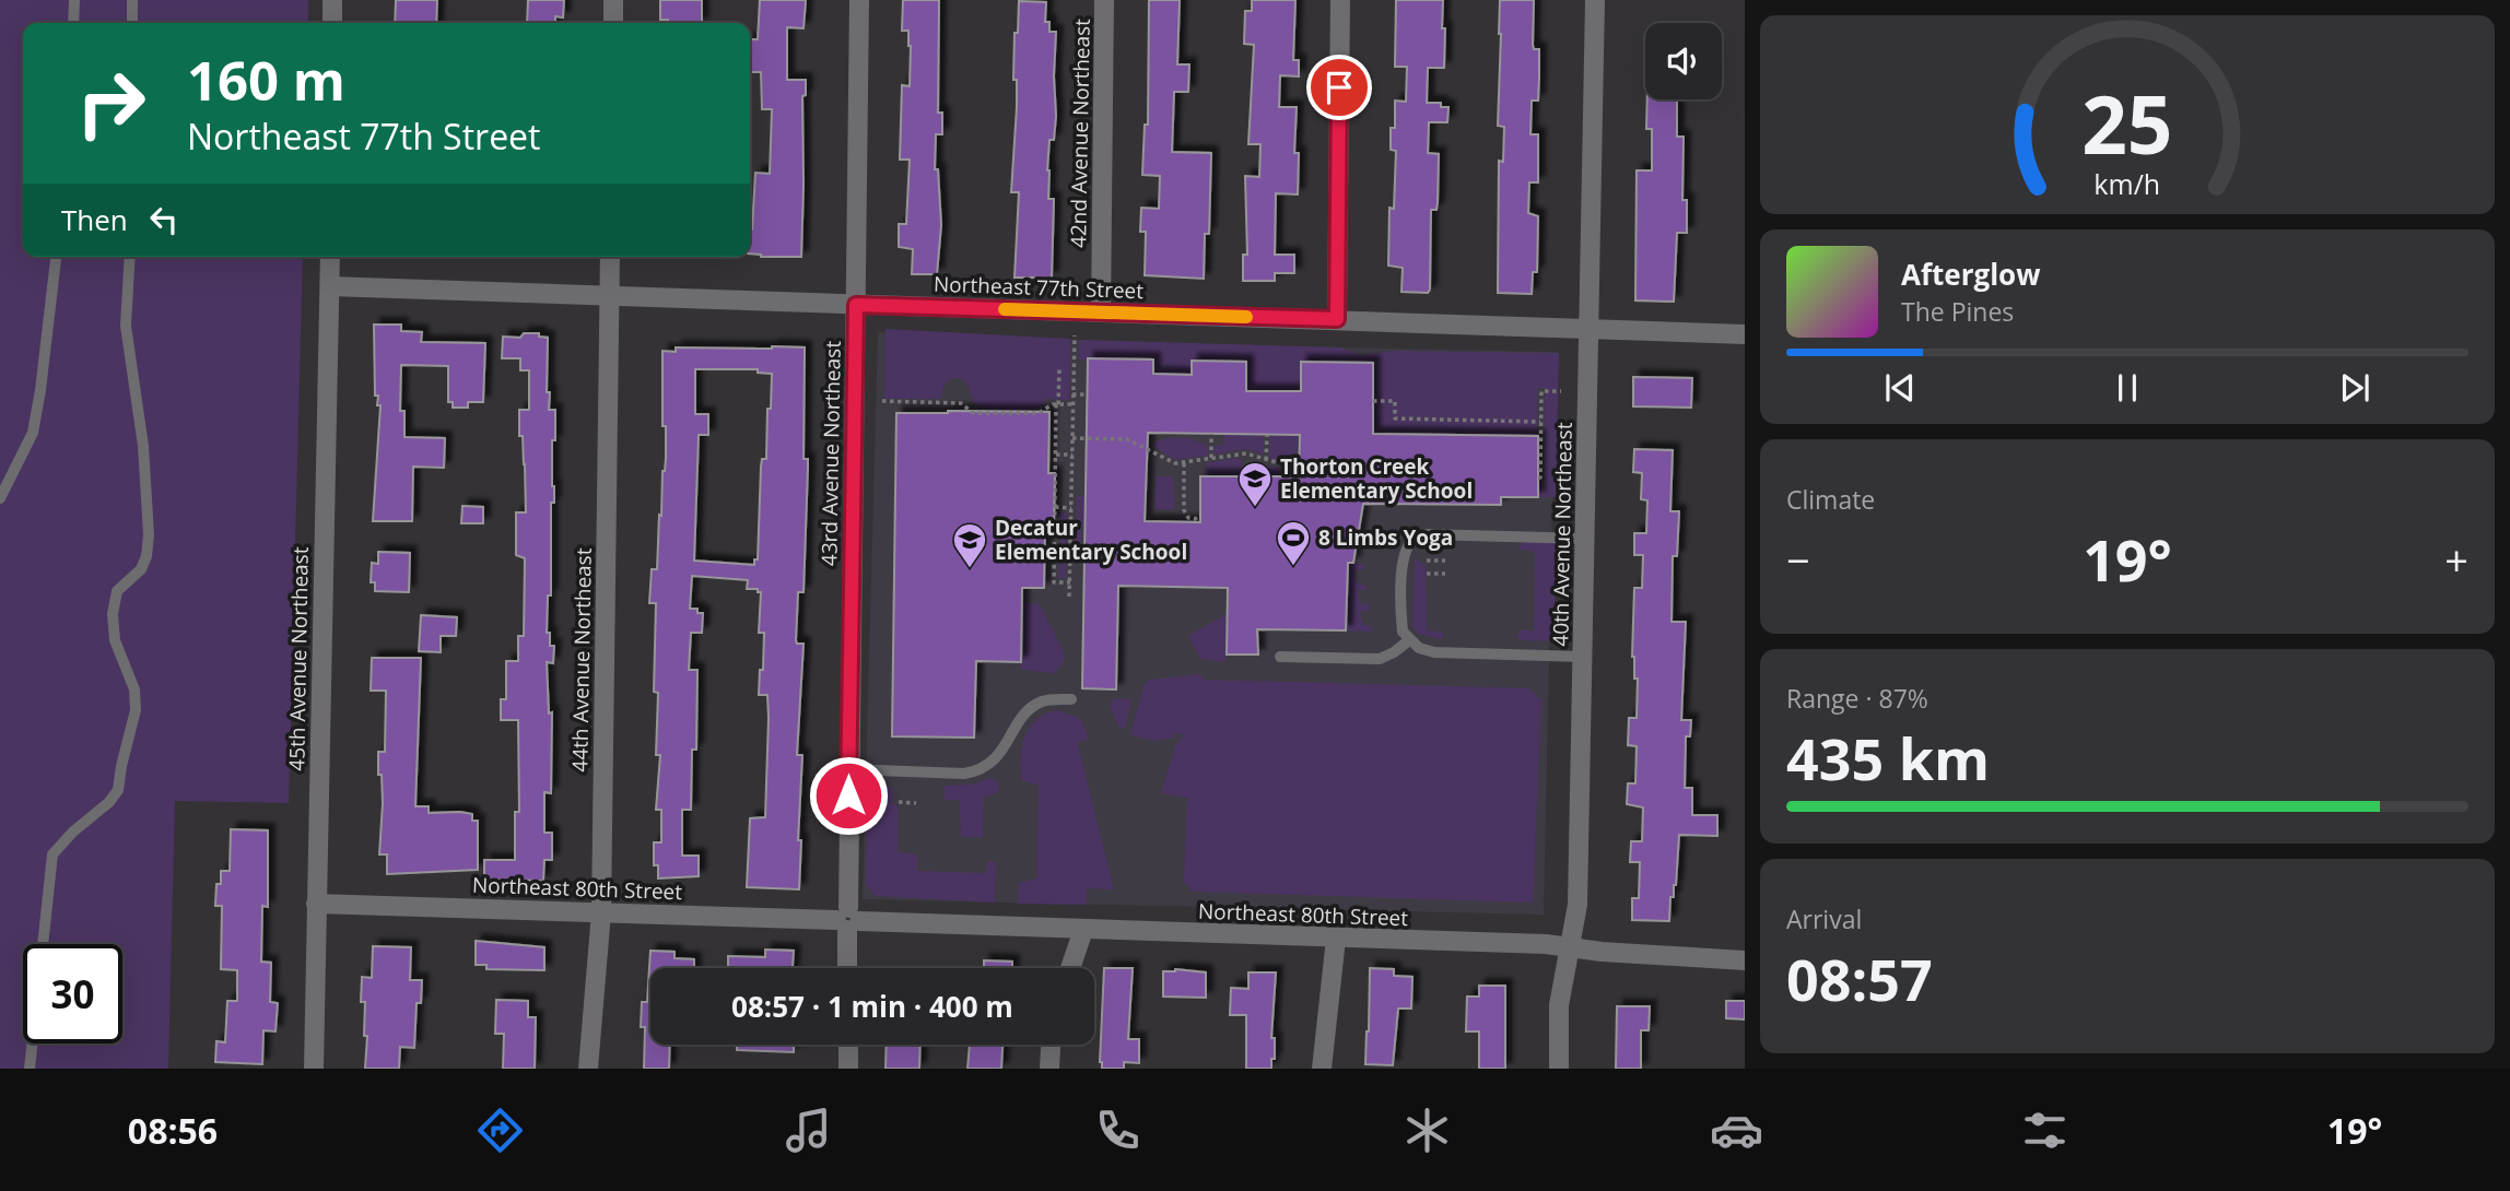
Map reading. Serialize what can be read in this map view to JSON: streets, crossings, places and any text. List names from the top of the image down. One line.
{"streets":{"street":["42nd Avenue Northeast","Northeast 77th Street","43rd Avenue Northeast","40th Avenue Northeast","45th Avenue Northeast","44th Avenue Northeast","Northeast 80th Street"]},"crossings":[["42nd Avenue Northeast","Northeast 77th Street"],["Northeast 77th Street","43rd Avenue Northeast"],["Northeast 77th Street","40th Avenue Northeast"],["Northeast 77th Street","45th Avenue Northeast"],["Northeast 77th Street","44th Avenue Northeast"],["43rd Avenue Northeast","Northeast 80th Street"],["40th Avenue Northeast","Northeast 80th Street"],["45th Avenue Northeast","Northeast 80th Street"],["44th Avenue Northeast","Northeast 80th Street"]],"places":{"school or university":["Thorton Creek Elementary School","Decatur Elementary School"],"sports":["8 Limbs Yoga"]},"page":{"turn":["160 m","Northeast 77th Street"],"then":"Then","song":["Afterglow","The Pines"],"tile":["Climate",["Range · 87%","435 km"],["Arrival","08:57"]],"heat":["−","19°","+"],"limit":"30","trip":"08:57 · 1 min · 400 m","tabs":["08:56","19°"],"gauge":["25","km/h"]}}
